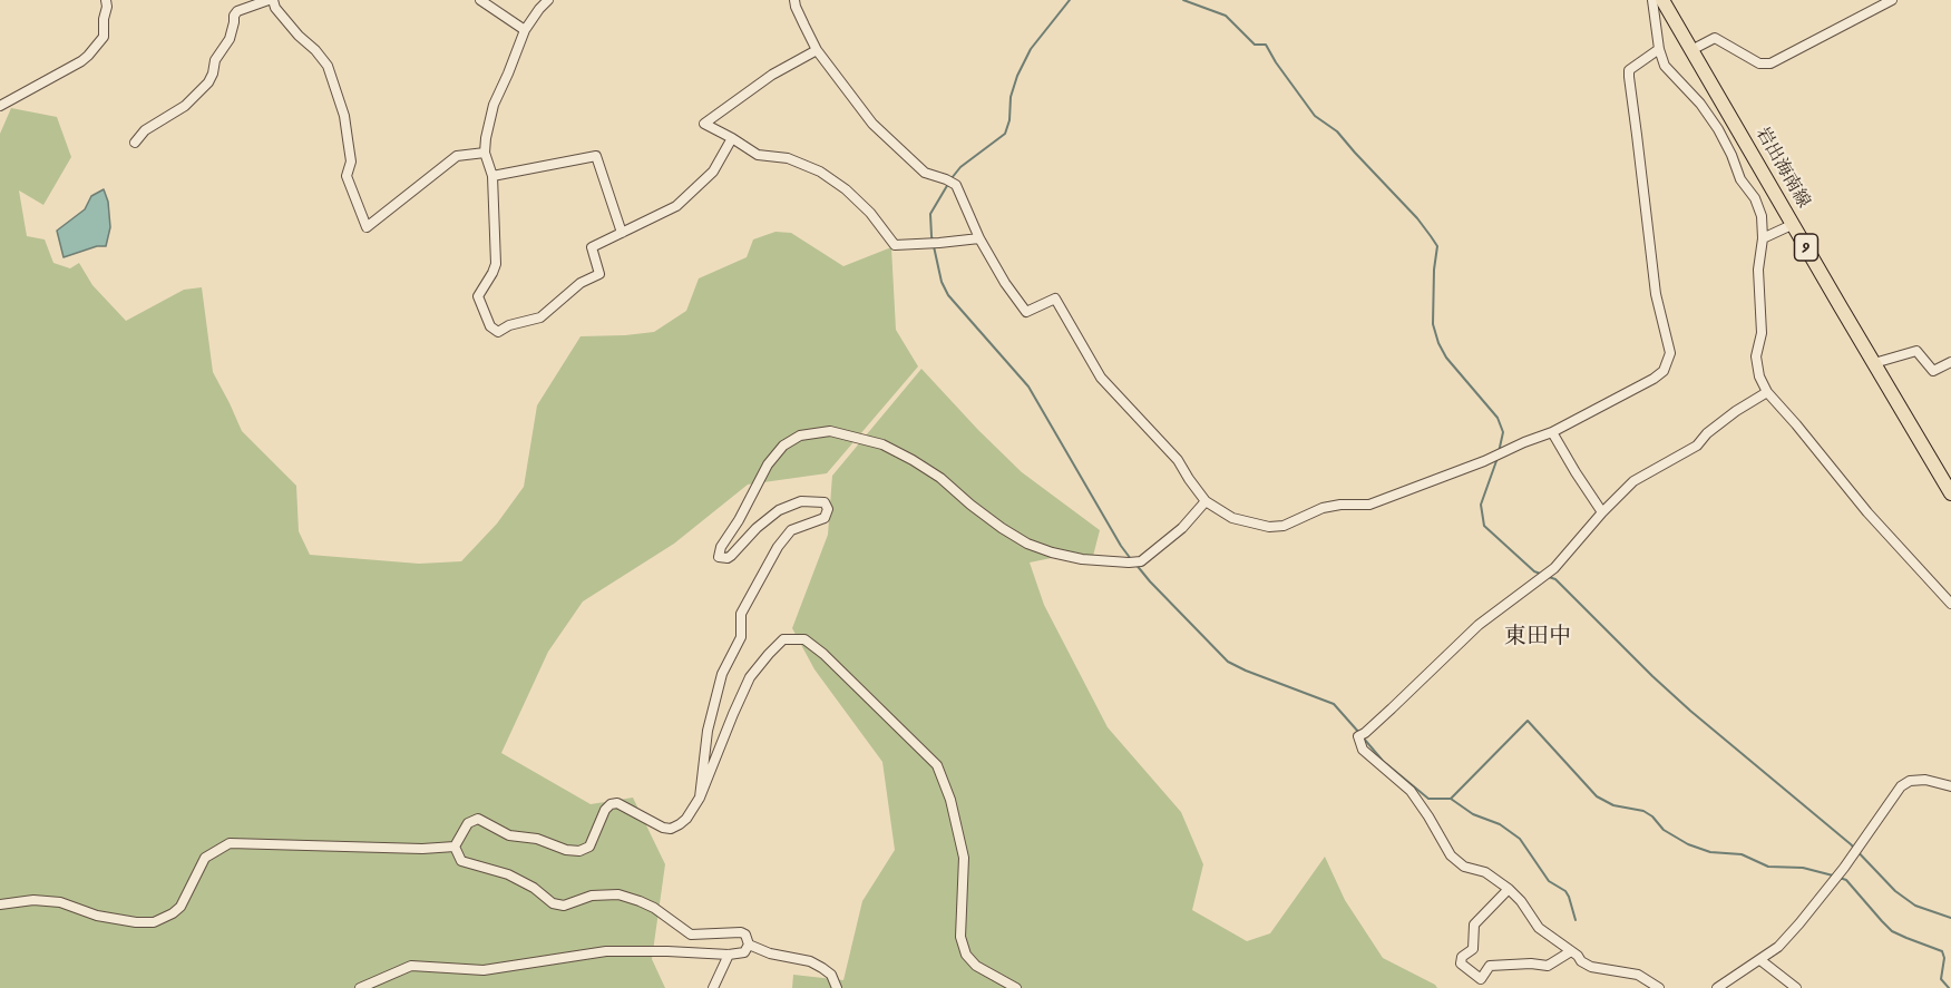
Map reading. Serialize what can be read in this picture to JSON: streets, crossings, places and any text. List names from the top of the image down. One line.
{"streets":{"main road":["岩出海南線","9"]},"districts":["東田中"]}
